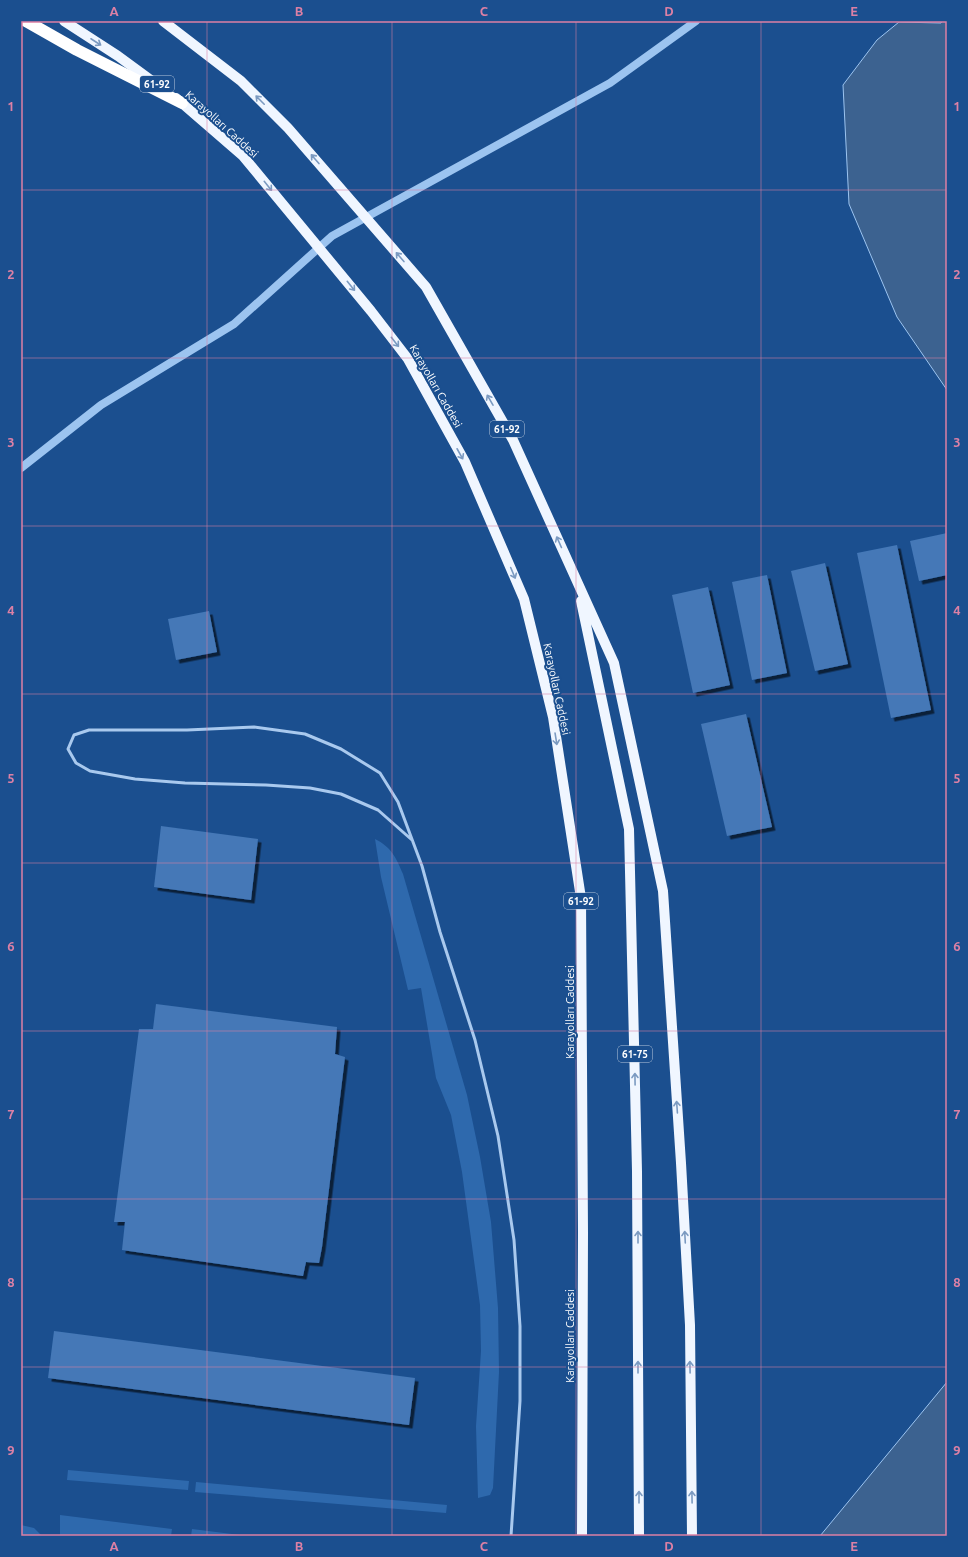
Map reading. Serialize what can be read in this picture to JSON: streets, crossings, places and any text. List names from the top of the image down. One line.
{"streets":{"main road":["61-92","Karayolları Caddesi","61-75"]},"crossings":[["61-92","61-75"]],"grid":{"columns":["A","B","C","D","E"],"rows":["1","2","3","4","5","6","7","8","9"]}}
